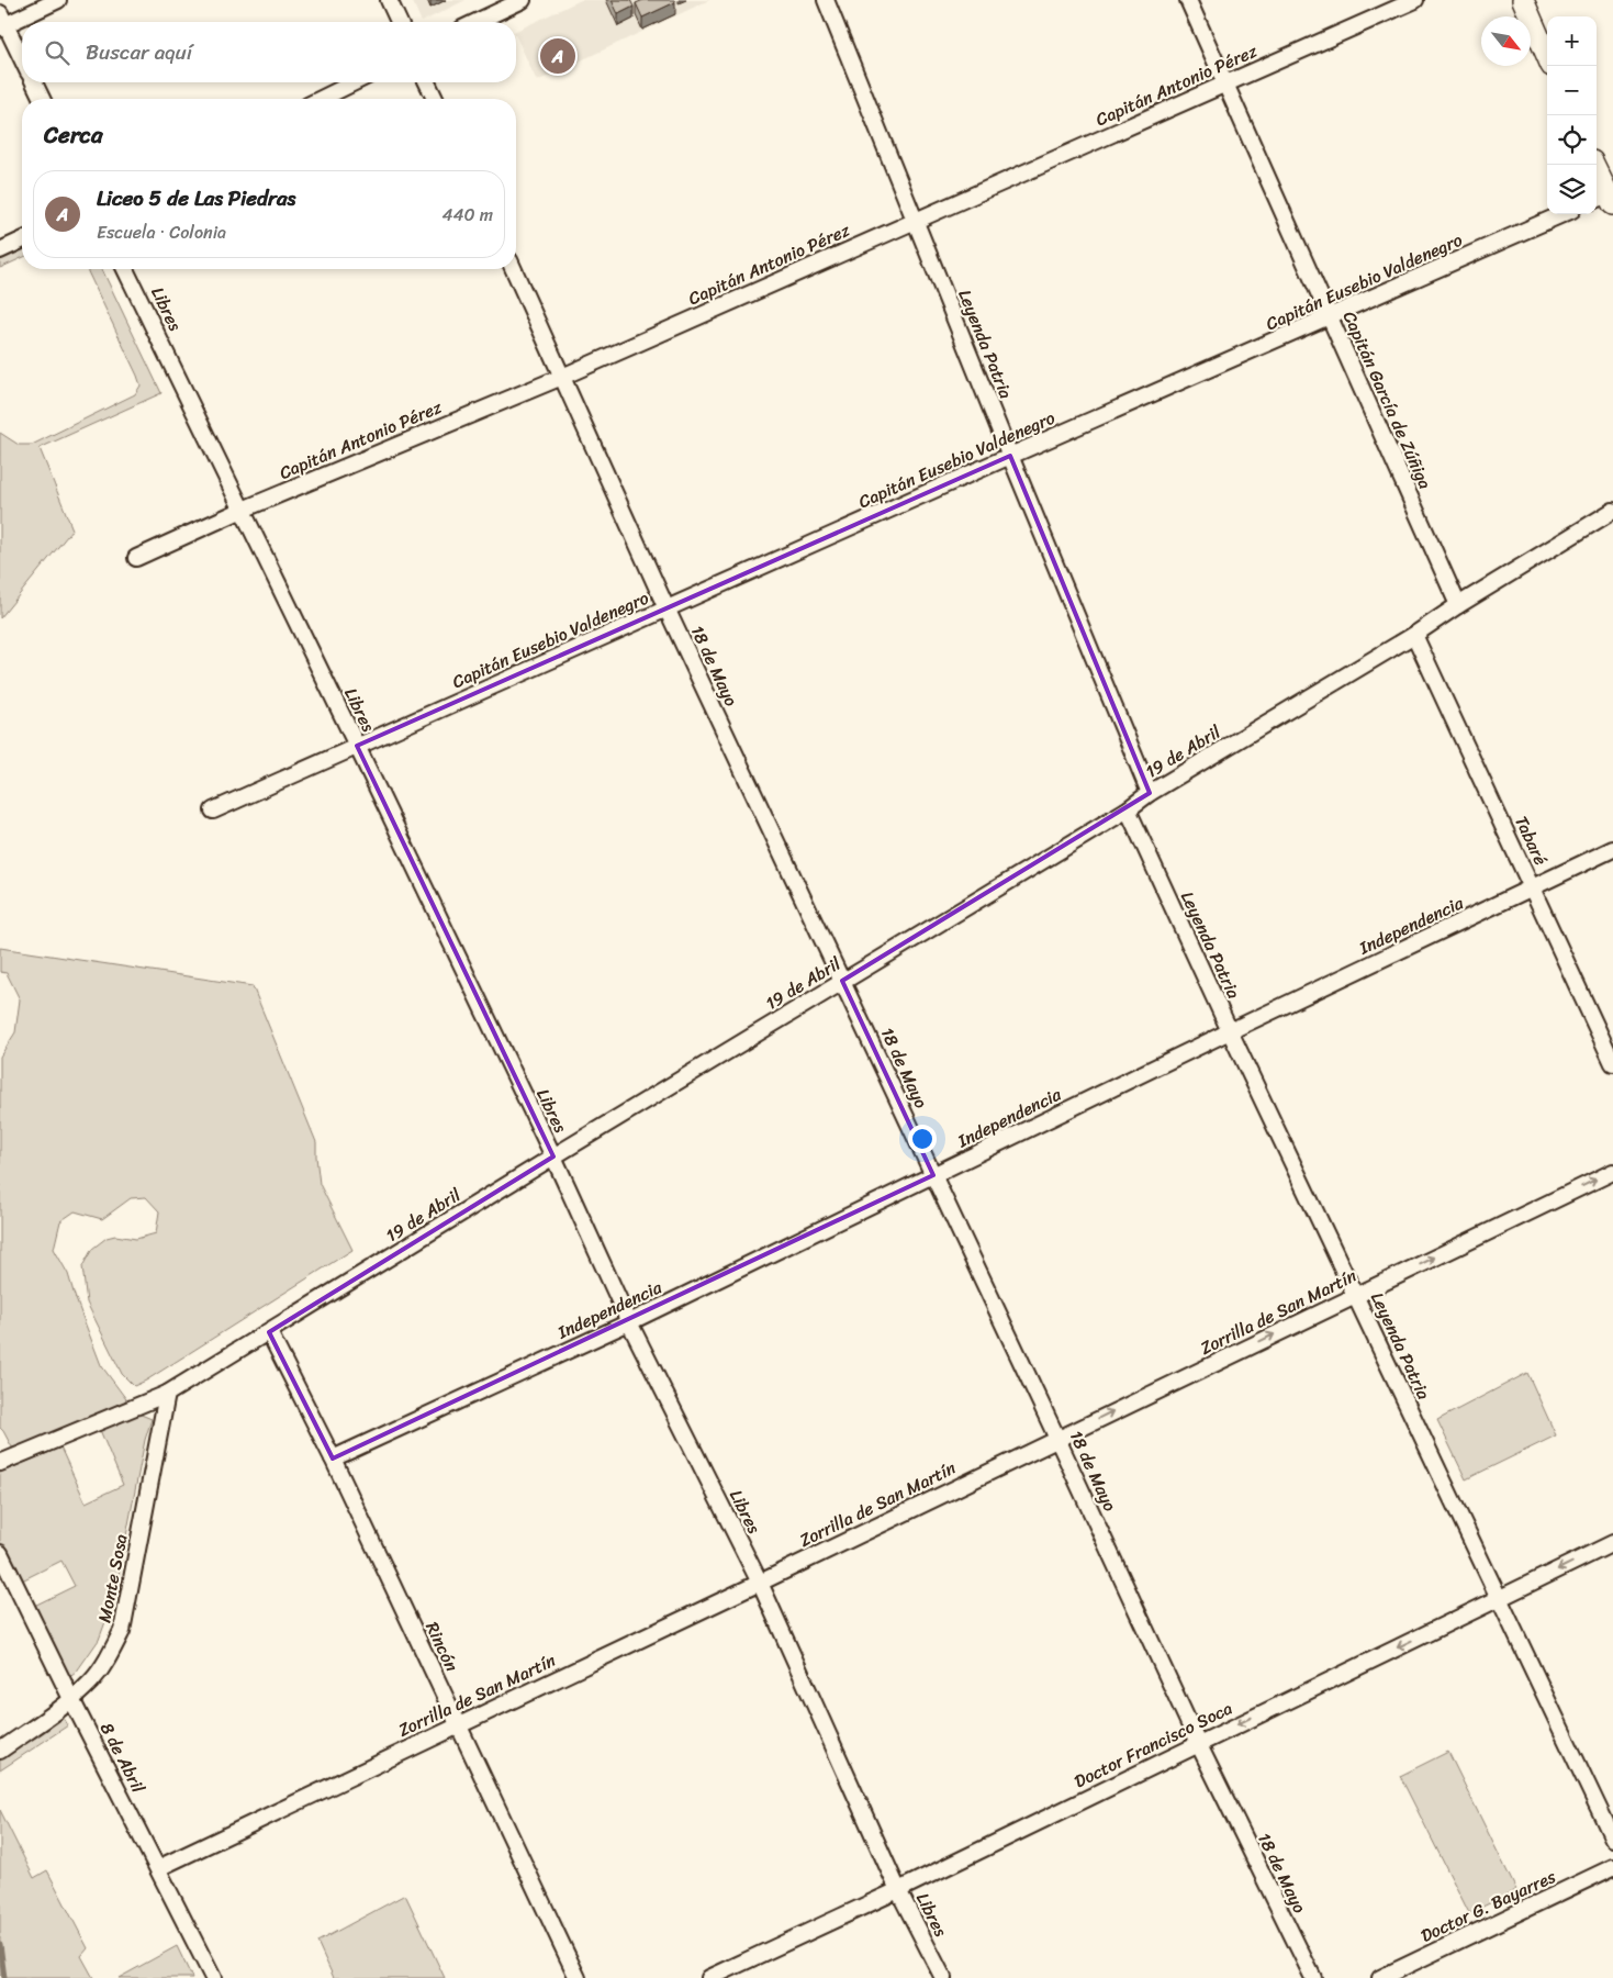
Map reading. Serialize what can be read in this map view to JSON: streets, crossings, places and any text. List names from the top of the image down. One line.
{"streets":{"street":["Capitán Antonio Pérez","Capitán Eusebio Valdenegro","Libres","Leyenda Patria","Capitán García de Zúñiga","18 de Mayo","19 de Abril","Tabaré","Independencia","Zorrilla de San Martín","Monte Sosa","Rincón","Doctor Francisco Soca","8 de Abril","Doctor G. Bayarres"]},"crossings":[["Capitán Antonio Pérez","Libres"],["Capitán Antonio Pérez","Leyenda Patria"],["Capitán Antonio Pérez","Capitán García de Zúñiga"],["Capitán Antonio Pérez","18 de Mayo"],["Capitán Eusebio Valdenegro","Libres"],["Capitán Eusebio Valdenegro","Leyenda Patria"],["Capitán Eusebio Valdenegro","Capitán García de Zúñiga"],["Capitán Eusebio Valdenegro","18 de Mayo"],["Libres","19 de Abril"],["Libres","Independencia"],["Libres","Zorrilla de San Martín"],["Libres","Doctor Francisco Soca"],["Leyenda Patria","19 de Abril"],["Leyenda Patria","Independencia"],["Leyenda Patria","Zorrilla de San Martín"],["Leyenda Patria","Doctor Francisco Soca"],["Capitán García de Zúñiga","19 de Abril"],["18 de Mayo","19 de Abril"],["18 de Mayo","Independencia"],["18 de Mayo","Zorrilla de San Martín"],["18 de Mayo","Doctor Francisco Soca"],["19 de Abril","Tabaré"],["19 de Abril","Monte Sosa"],["19 de Abril","Rincón"],["Tabaré","Independencia"],["Independencia","Rincón"],["Zorrilla de San Martín","Rincón"],["Zorrilla de San Martín","8 de Abril"],["Monte Sosa","8 de Abril"]],"one_way":["Zorrilla de San Martín","Doctor Francisco Soca"],"north":"bottom right","page":{"map_buttons":["+","−"],"search":"Buscar aquí","pins":"A","heading":"Cerca","list":[{"mark":"A","name":"Liceo 5 de Las Piedras","note":"Escuela · Colonia","value":"440 m"}]}}
